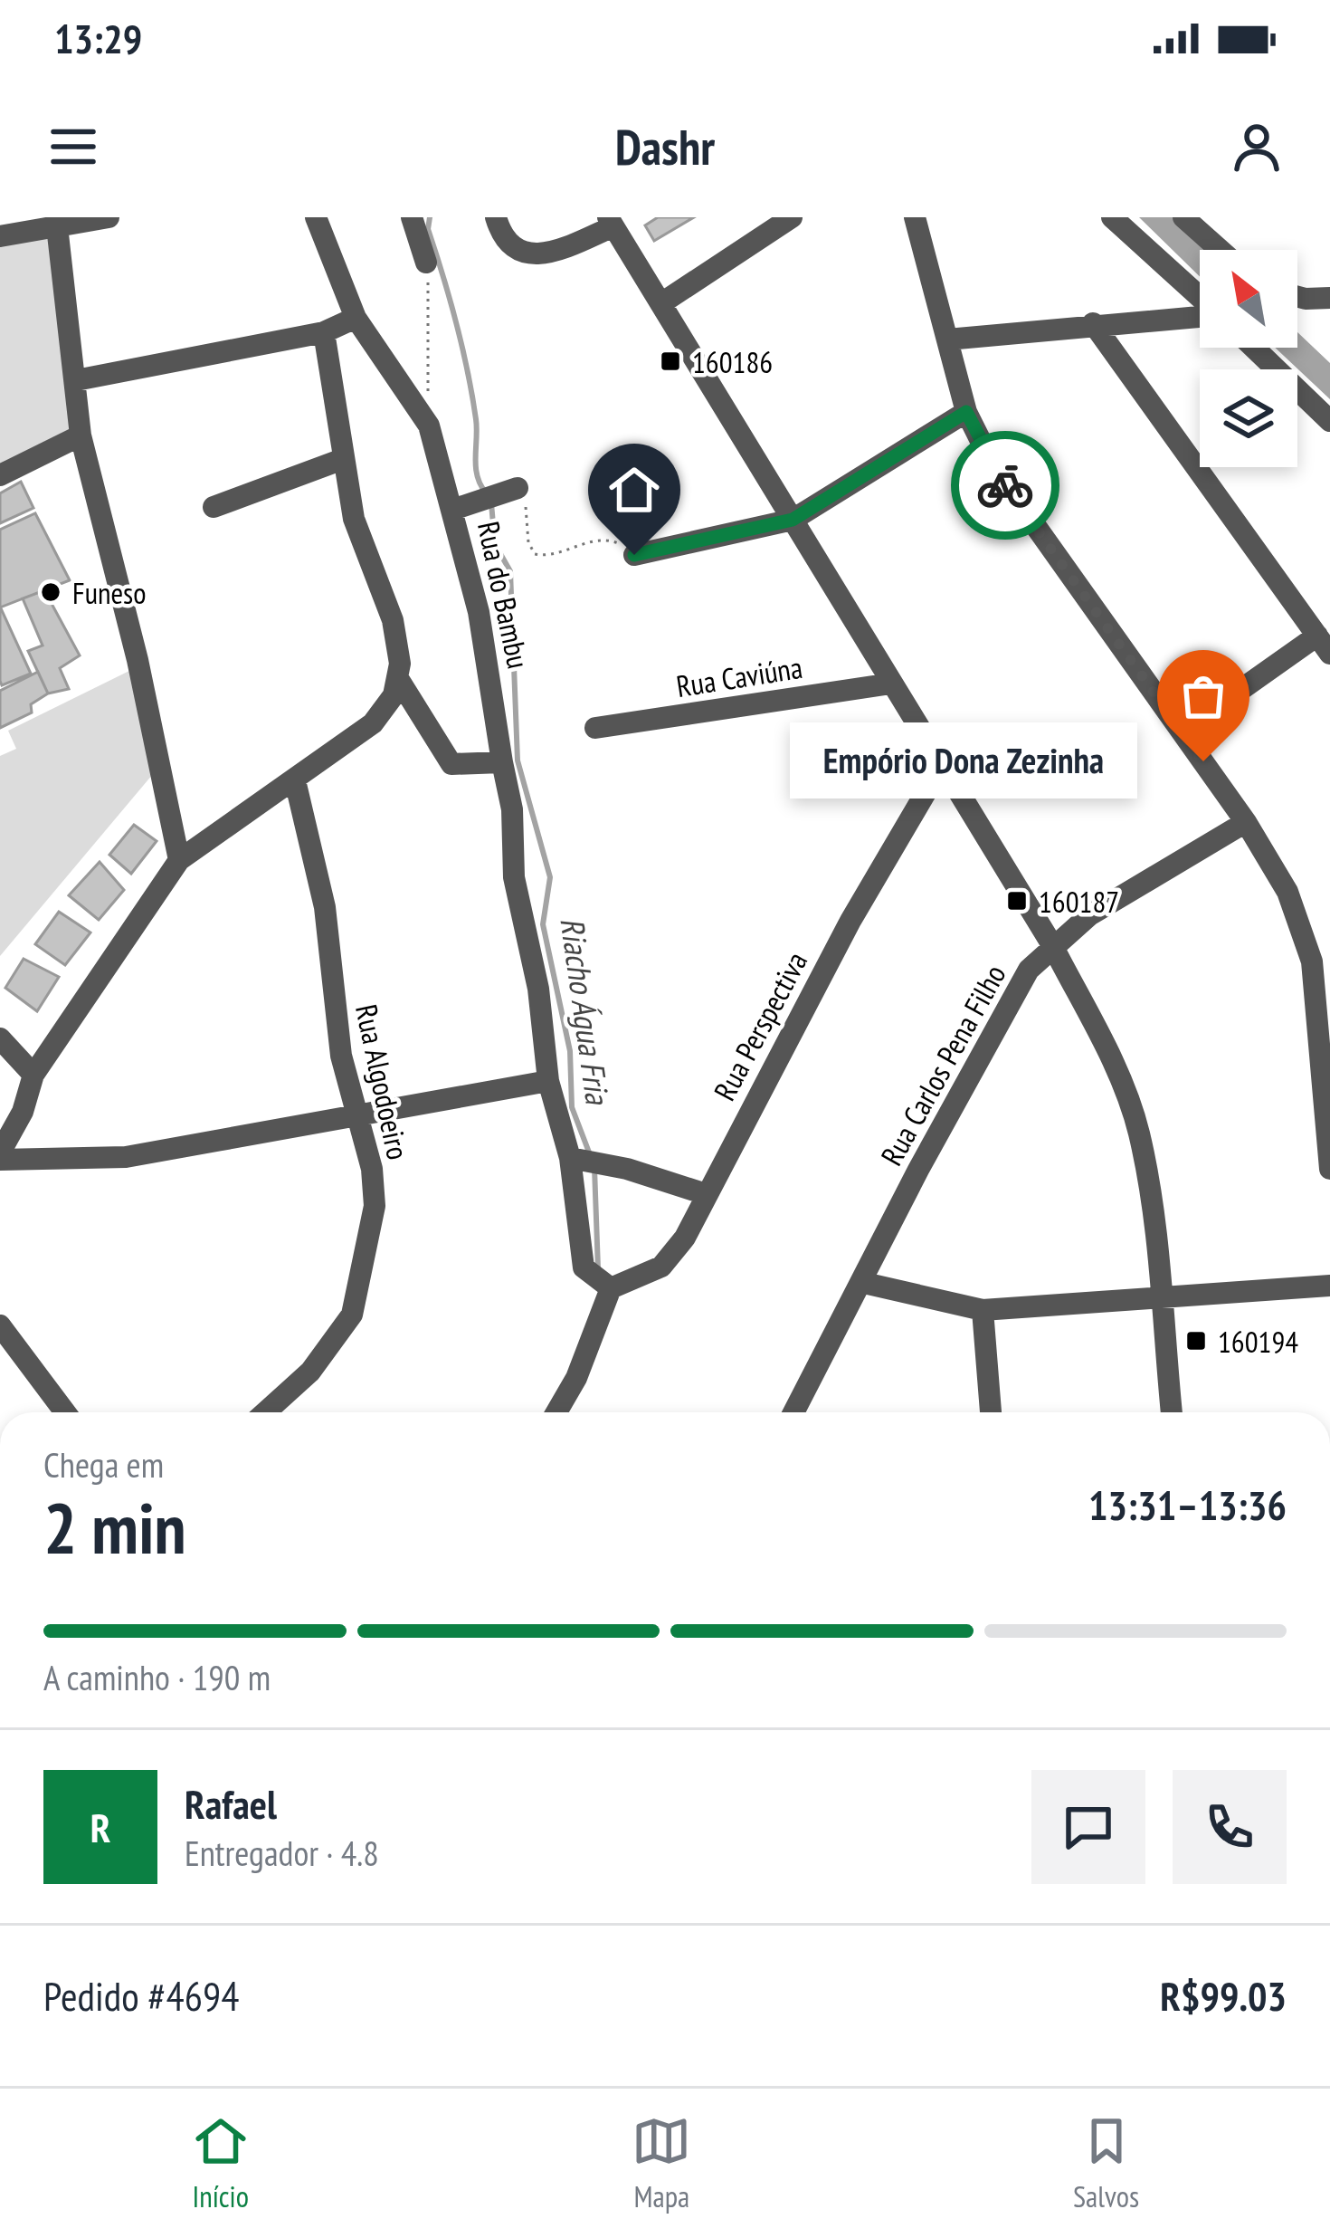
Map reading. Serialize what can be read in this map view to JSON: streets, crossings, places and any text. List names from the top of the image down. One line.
{"streets":{"street":["Rua do Bambu","Rua Caviúna","Rua Perspectiva","Rua Carlos Pena Filho","Rua Algodoeiro"]},"crossings":[["Rua do Bambu","Rua Perspectiva"]],"water":["Riacho Água Fria"],"places":{"transit":["160186","160187","160194"],"other":["Funeso","Empório Dona Zezinha"]},"north":"top left","page":{"status":"13:29","header":"Dashr","bubble":"Empório Dona Zezinha","heading":["2 min","Chega em","13:31–13:36"],"panel":["Rafael","Entregador · 4.8","Pedido #4694","R$99.03"],"bar":"A caminho · 190 m","round":"R","tabs":["Início","Mapa","Salvos"]}}
